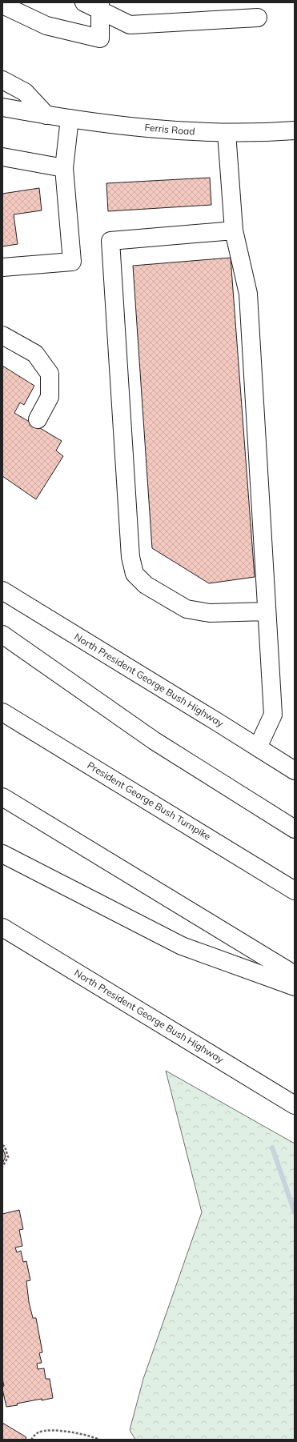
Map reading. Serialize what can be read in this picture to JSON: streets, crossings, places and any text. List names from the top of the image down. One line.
{"streets":{"main road":["Ferris Road","North President George Bush Highway","President George Bush Turnpike"]}}
